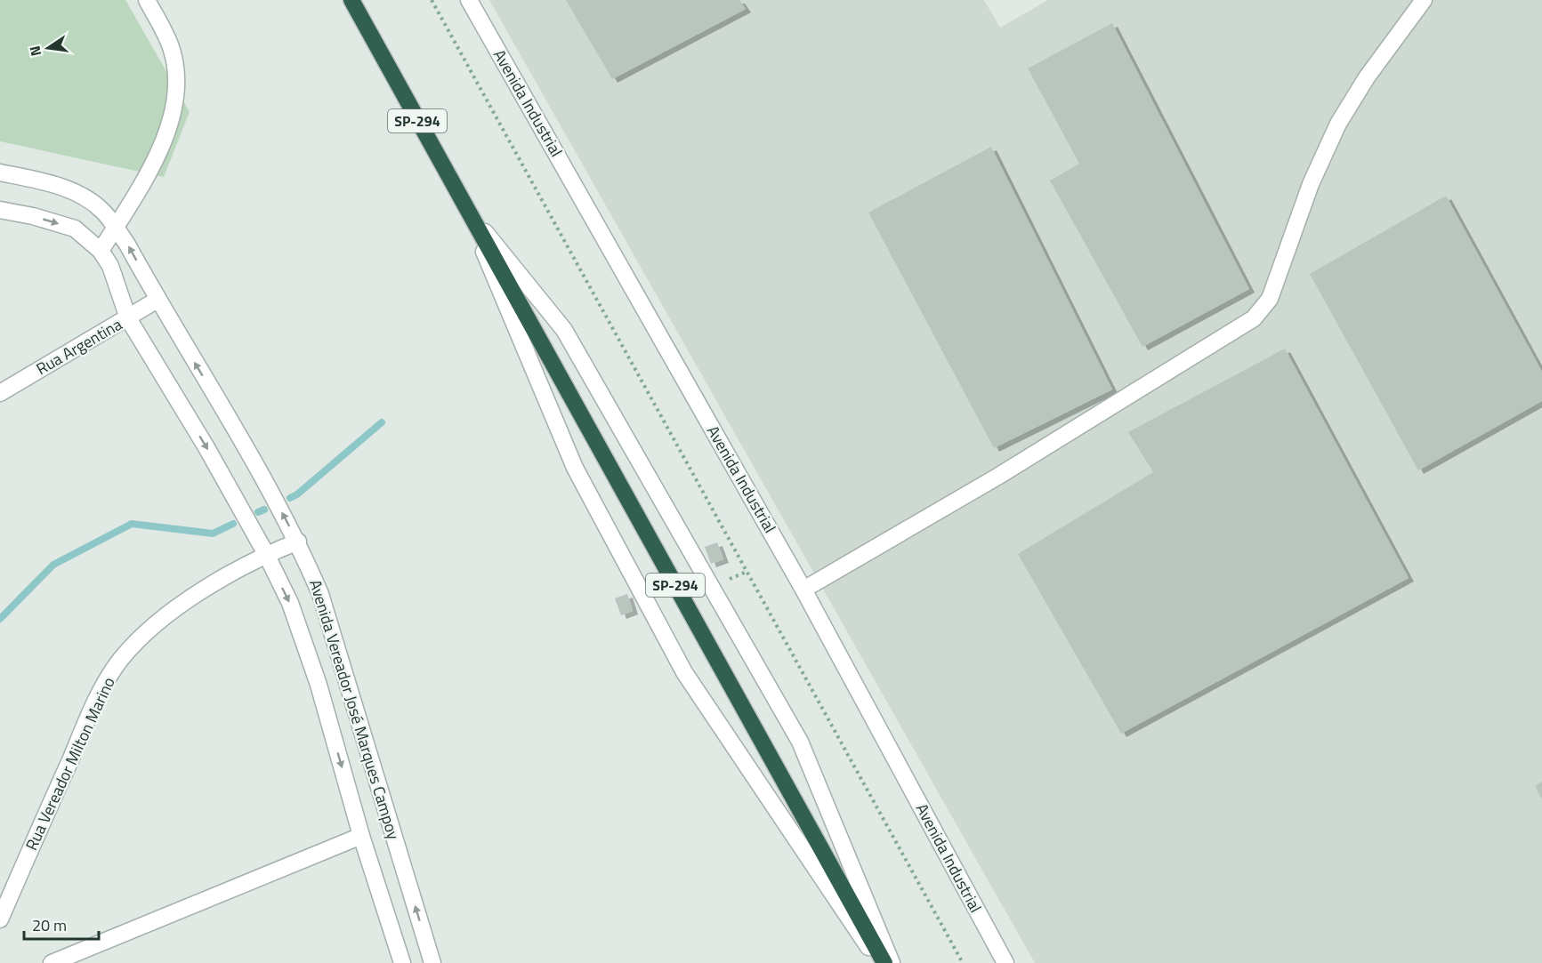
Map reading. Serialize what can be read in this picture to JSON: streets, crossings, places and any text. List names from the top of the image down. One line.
{"streets":{"highway":["SP-294"],"street":["Avenida Industrial","Rua Argentina","Avenida Vereador José Marques Campoy","Rua Vereador Milton Marino"]},"crossings":[["Rua Argentina","Avenida Vereador José Marques Campoy"],["Avenida Vereador José Marques Campoy","Rua Vereador Milton Marino"]],"scale_bar":"20 m","north":"left"}
